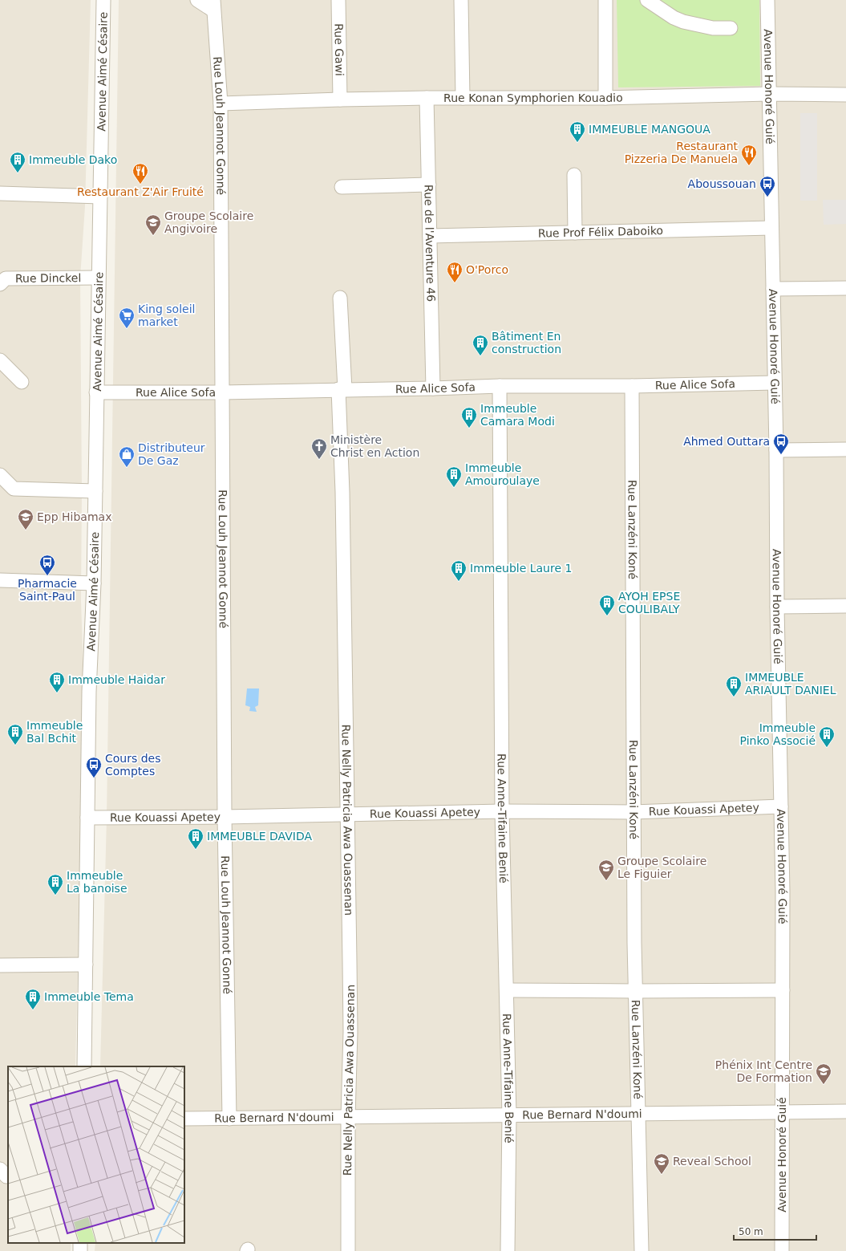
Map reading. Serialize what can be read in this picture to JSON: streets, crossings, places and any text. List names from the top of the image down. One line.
{"streets":{"street":["Rue Gawi","Avenue Aimé Césaire","Avenue Honoré Guié","Rue Konan Symphorien Kouadio","Rue Louh Jeannot Gonné","Rue Prof Félix Daboiko","Rue de l'Aventure 46","Rue Dinckel","Rue Alice Sofa","Rue Lanzéni Koné","Rue Kouassi Apetey","Rue Anne-Tifaine Benié","Rue Nelly Patricia Awa Ouassenan","Rue Bernard N'doumi"]},"crossings":[["Rue Gawi","Rue Konan Symphorien Kouadio"],["Avenue Aimé Césaire","Rue Dinckel"],["Avenue Aimé Césaire","Rue Alice Sofa"],["Avenue Aimé Césaire","Rue Kouassi Apetey"],["Avenue Honoré Guié","Rue Konan Symphorien Kouadio"],["Avenue Honoré Guié","Rue Prof Félix Daboiko"],["Avenue Honoré Guié","Rue Alice Sofa"],["Avenue Honoré Guié","Rue Kouassi Apetey"],["Avenue Honoré Guié","Rue Bernard N'doumi"],["Rue Konan Symphorien Kouadio","Rue Louh Jeannot Gonné"],["Rue Konan Symphorien Kouadio","Rue de l'Aventure 46"],["Rue Louh Jeannot Gonné","Rue Alice Sofa"],["Rue Louh Jeannot Gonné","Rue Kouassi Apetey"],["Rue Louh Jeannot Gonné","Rue Bernard N'doumi"],["Rue Prof Félix Daboiko","Rue de l'Aventure 46"],["Rue de l'Aventure 46","Rue Alice Sofa"],["Rue Alice Sofa","Rue Lanzéni Koné"],["Rue Alice Sofa","Rue Anne-Tifaine Benié"],["Rue Alice Sofa","Rue Nelly Patricia Awa Ouassenan"],["Rue Lanzéni Koné","Rue Kouassi Apetey"],["Rue Lanzéni Koné","Rue Bernard N'doumi"],["Rue Kouassi Apetey","Rue Anne-Tifaine Benié"],["Rue Kouassi Apetey","Rue Nelly Patricia Awa Ouassenan"],["Rue Anne-Tifaine Benié","Rue Bernard N'doumi"],["Rue Nelly Patricia Awa Ouassenan","Rue Bernard N'doumi"]],"places":{"building":["IMMEUBLE MANGOUA","Immeuble Dako","Bâtiment En construction","Immeuble Camara Modi","Immeuble Amouroulaye","Immeuble Laure 1","AYOH EPSE COULIBALY","Immeuble Haidar","IMMEUBLE ARIAULT DANIEL","Immeuble Bal Bchit","Immeuble Pinko Associé","IMMEUBLE DAVIDA","Immeuble La banoise","Immeuble Tema"],"restaurant":["Restaurant Pizzeria De Manuela","Restaurant Z'Air Fruité","O'Porco"],"bus stop":["Aboussouan","Ahmed Outtara","Pharmacie Saint-Paul","Cours des Comptes"],"school or university":["Groupe Scolaire Angivoire","Epp Hibamax","Groupe Scolaire Le Figuier","Phénix Int Centre De Formation","Reveal School"],"supermarket":["King soleil market"],"church":["Ministère Christ en Action"],"shop":["Distributeur De Gaz"]},"scale_bar":"50 m"}
